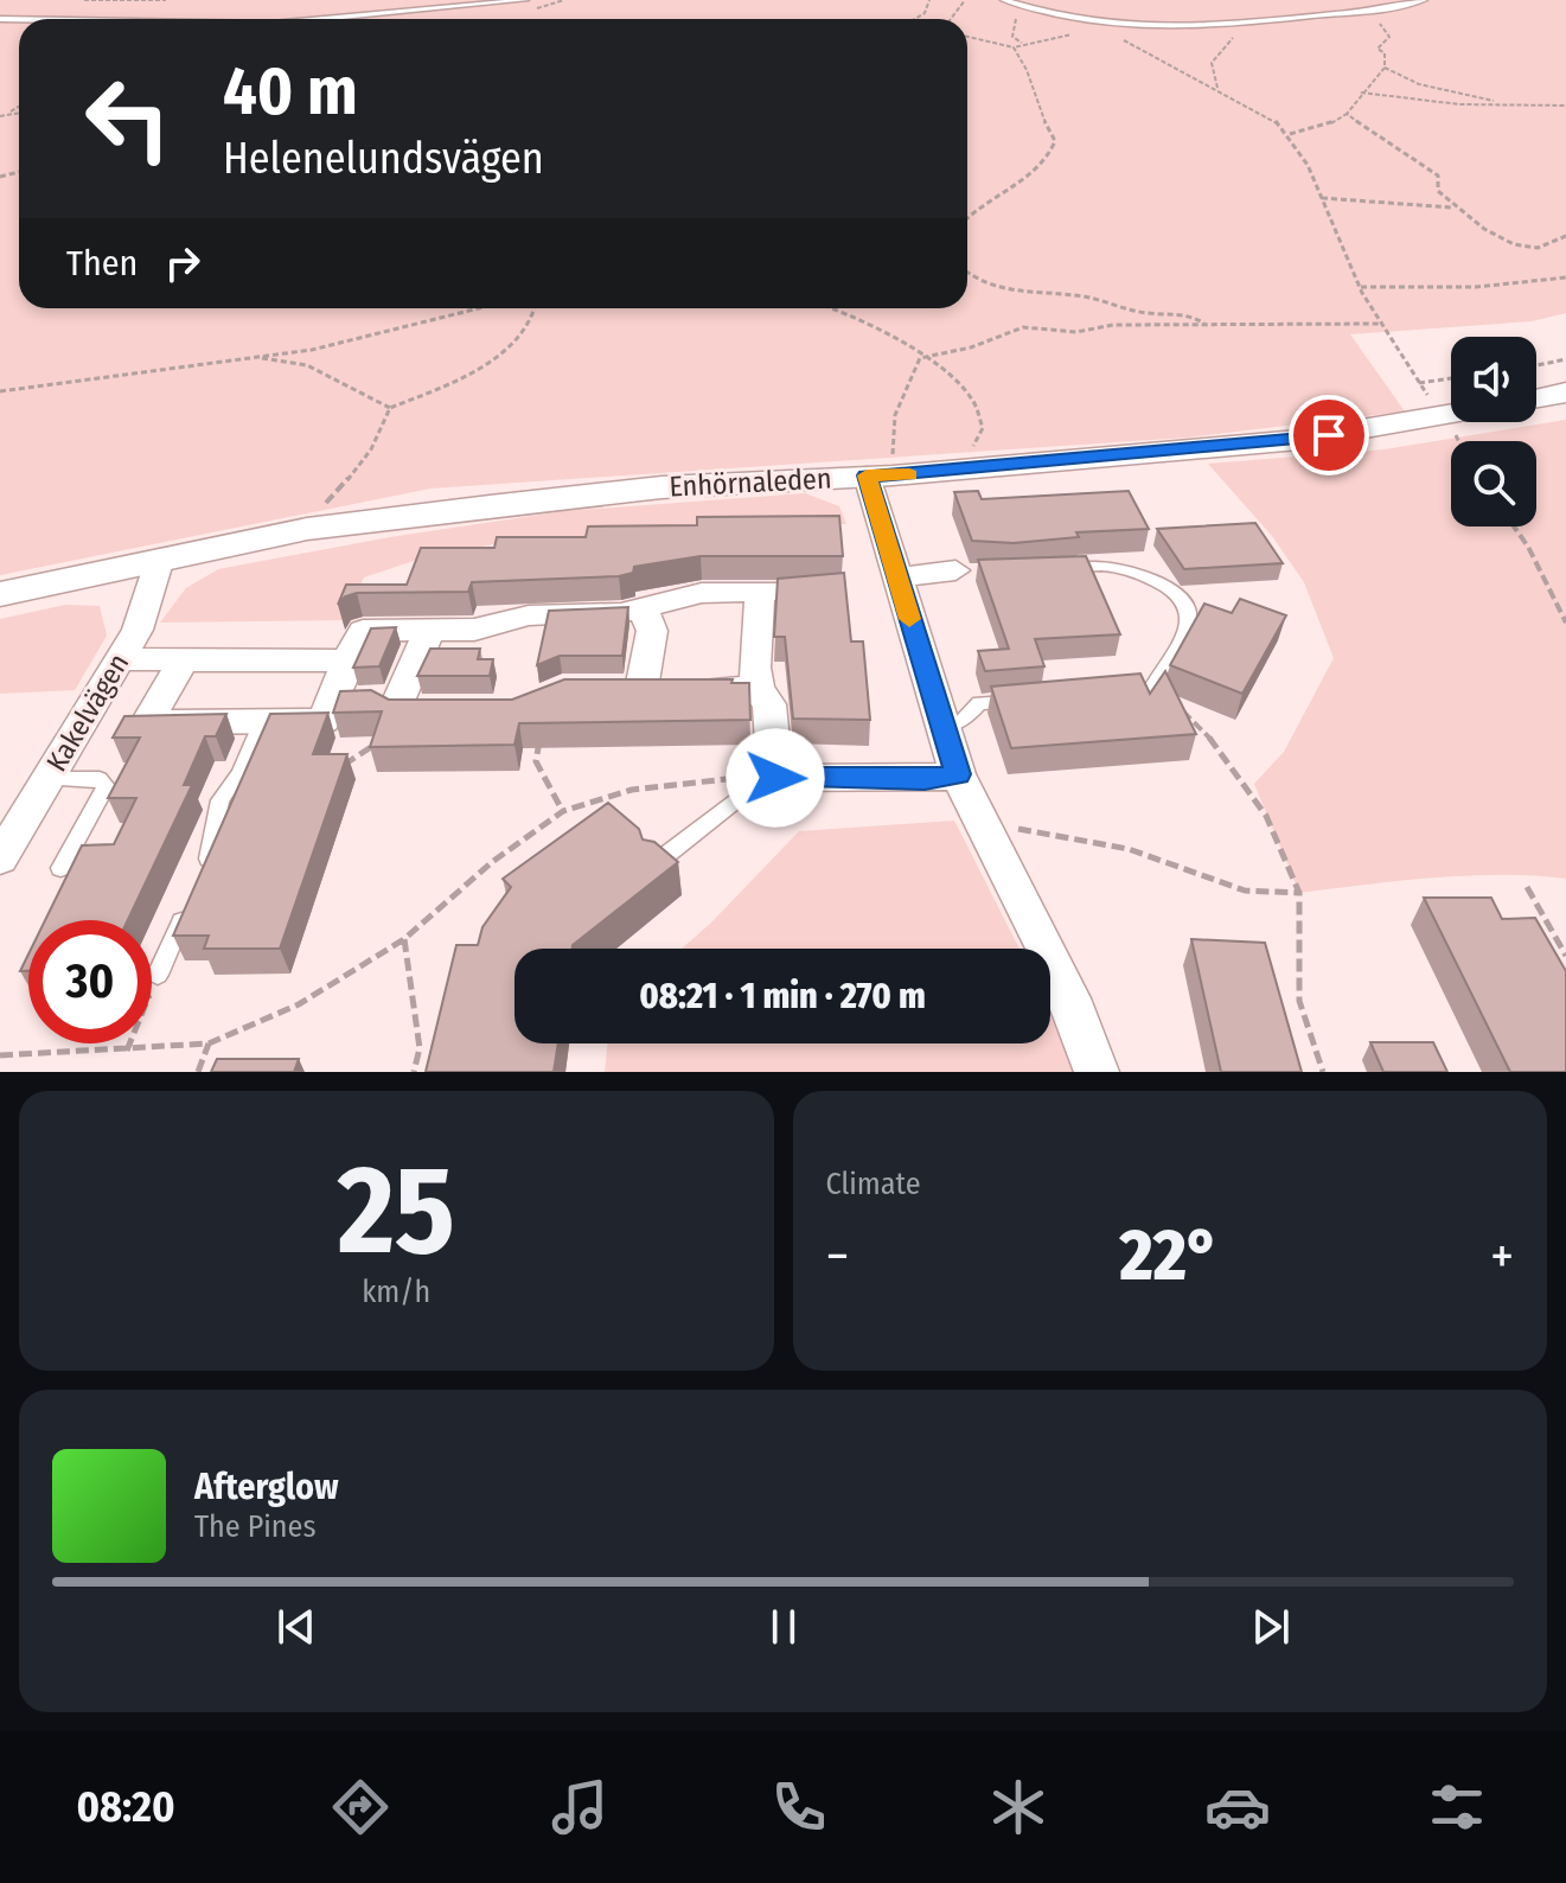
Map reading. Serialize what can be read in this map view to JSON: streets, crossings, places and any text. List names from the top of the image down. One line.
{"streets":{"street":["Enhörnaleden","Kakelvägen"]},"crossings":[["Enhörnaleden","Kakelvägen"]],"page":{"turn":["40 m","Helenelundsvägen"],"then":"Then","limit":"30","trip":"08:21 · 1 min · 270 m","tile":[["25","km/h"],"Climate"],"heat":["−","22°","+"],"song":["Afterglow","The Pines"],"tabs":"08:20"}}
